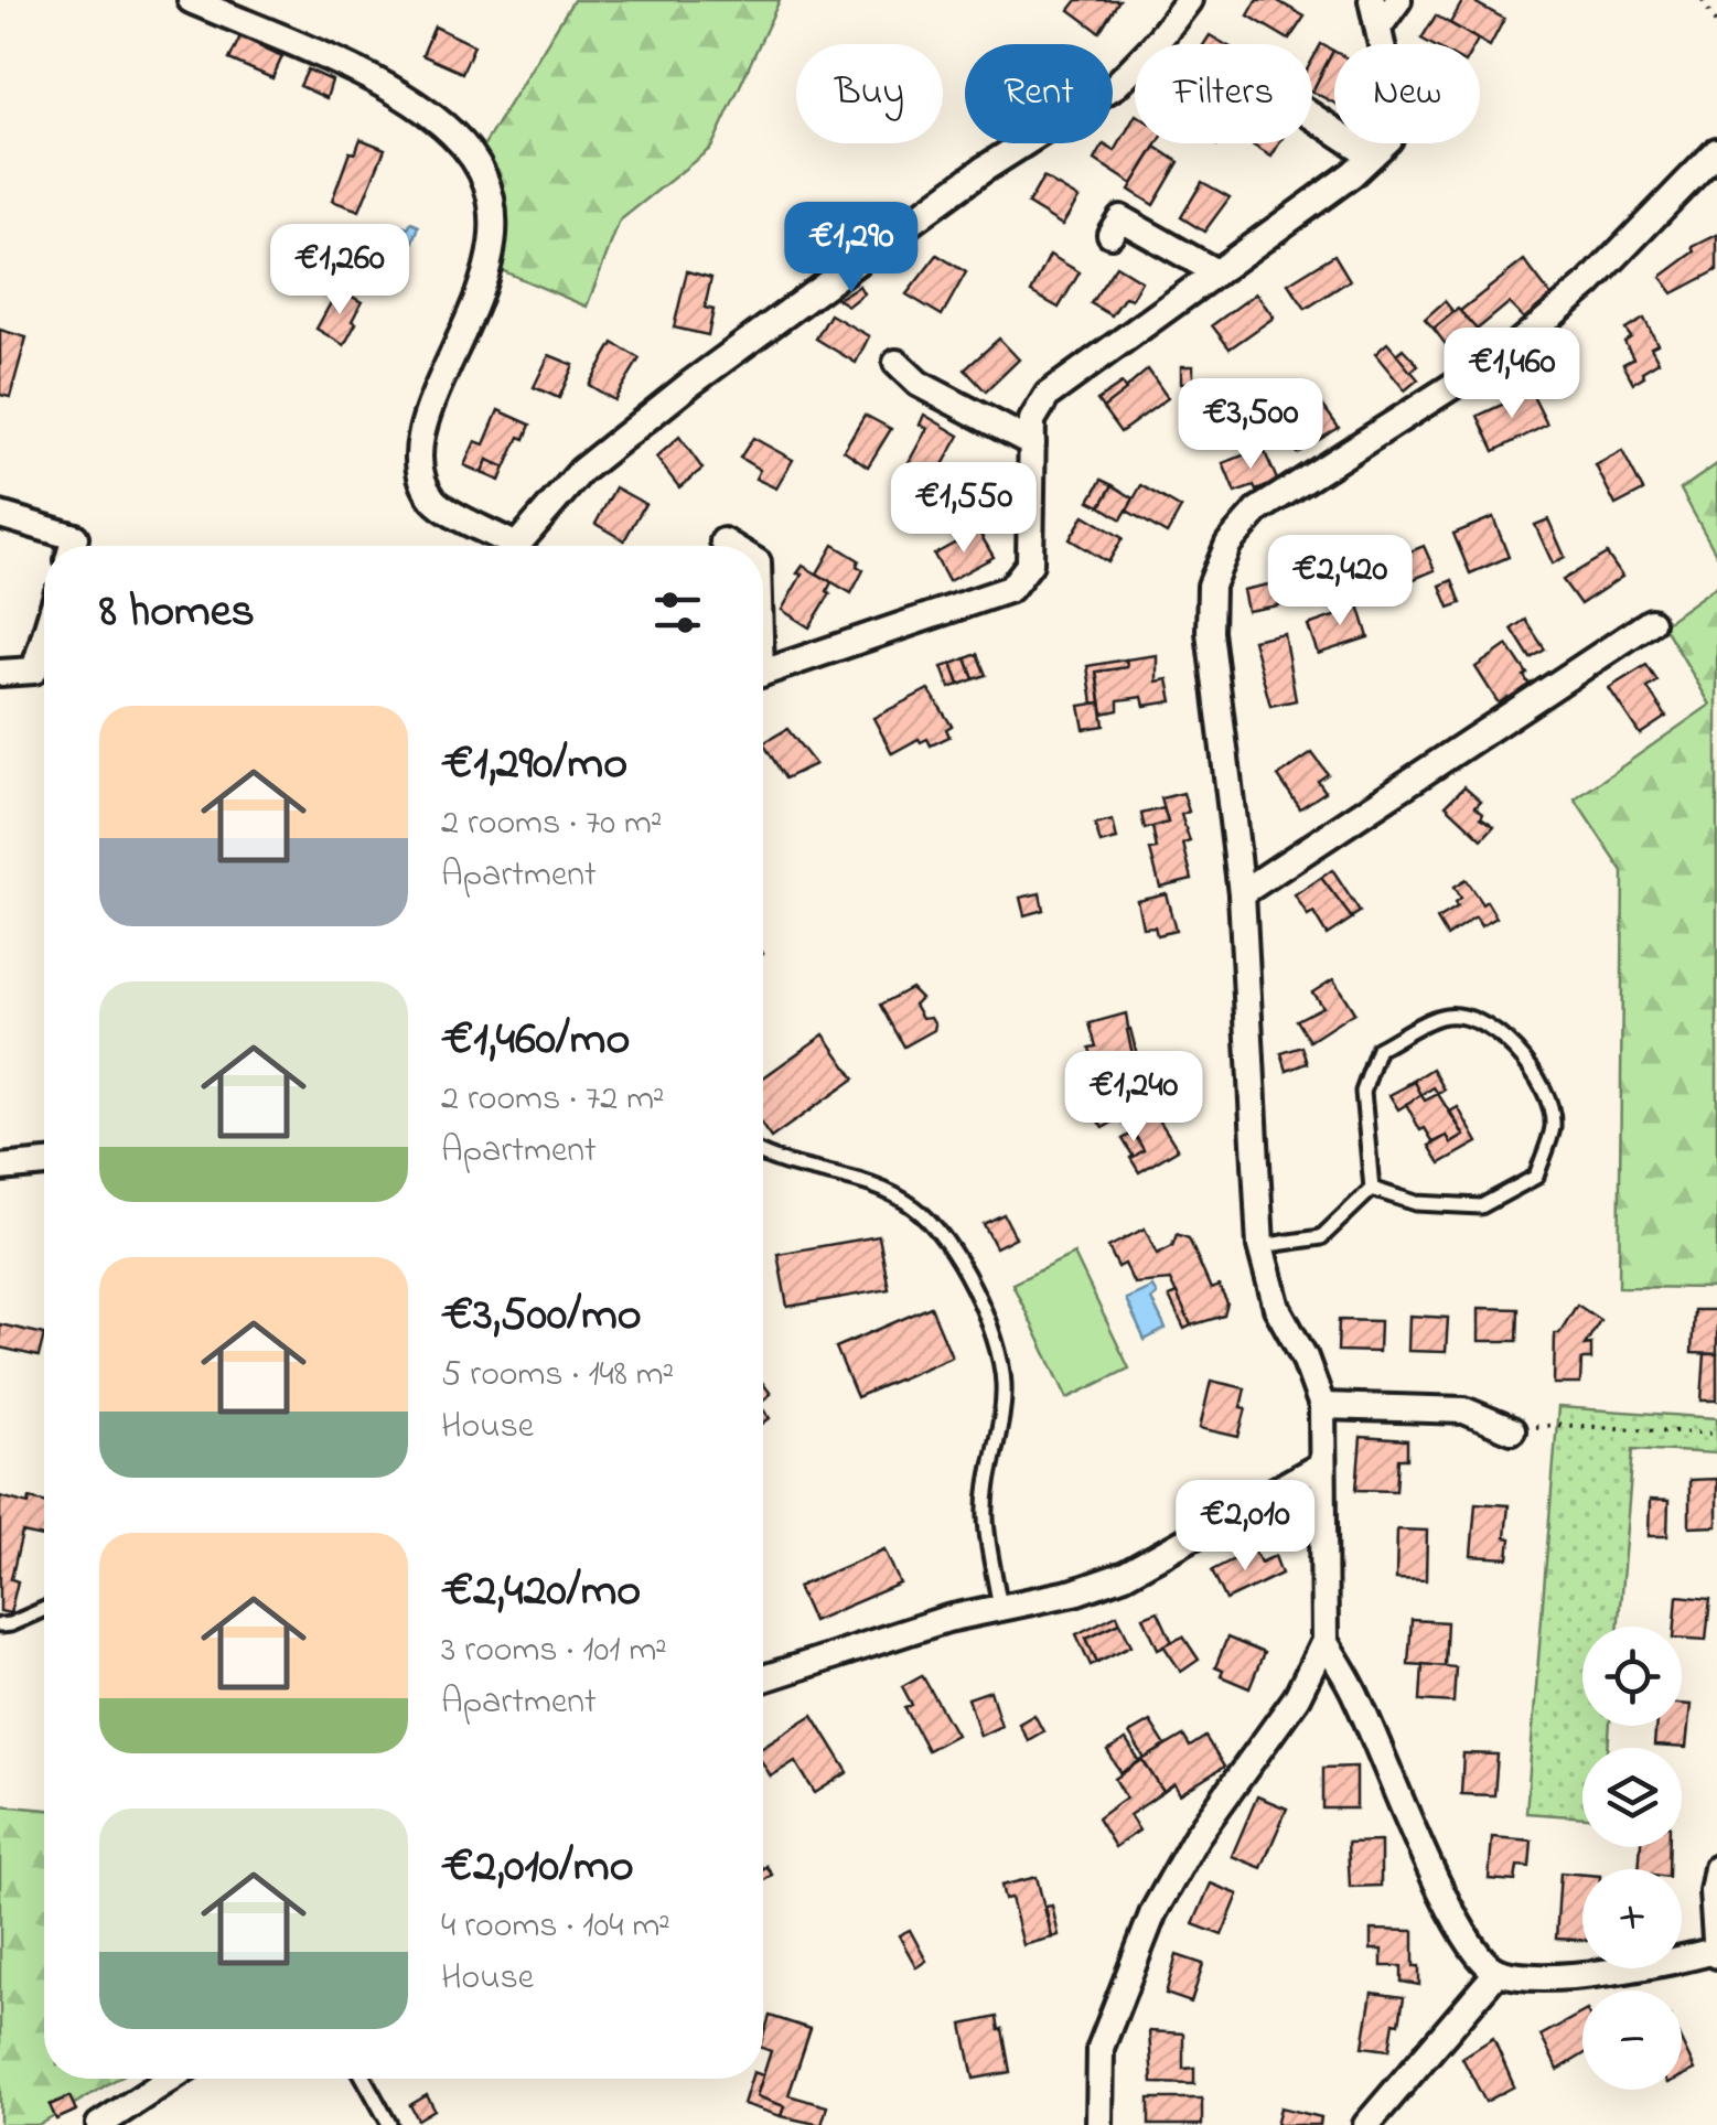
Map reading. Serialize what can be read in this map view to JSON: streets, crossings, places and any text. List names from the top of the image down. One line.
{"page":{"chip":["Buy","Rent","Filters","New"],"price":["€1,290","€1,260","€1,460","€3,500","€1,550","€2,420","€1,240","€2,010"],"heading":"8 homes","list":[{"name":"€1,290/mo","note":"2 rooms · 70 m² · Apartment"},{"name":"€1,460/mo","note":"2 rooms · 72 m² · Apartment"},{"name":"€3,500/mo","note":"5 rooms · 148 m² · House"},{"name":"€2,420/mo","note":"3 rooms · 101 m² · Apartment"},{"name":"€2,010/mo","note":"4 rooms · 104 m² · House"}],"map_buttons":["+","−"]}}
